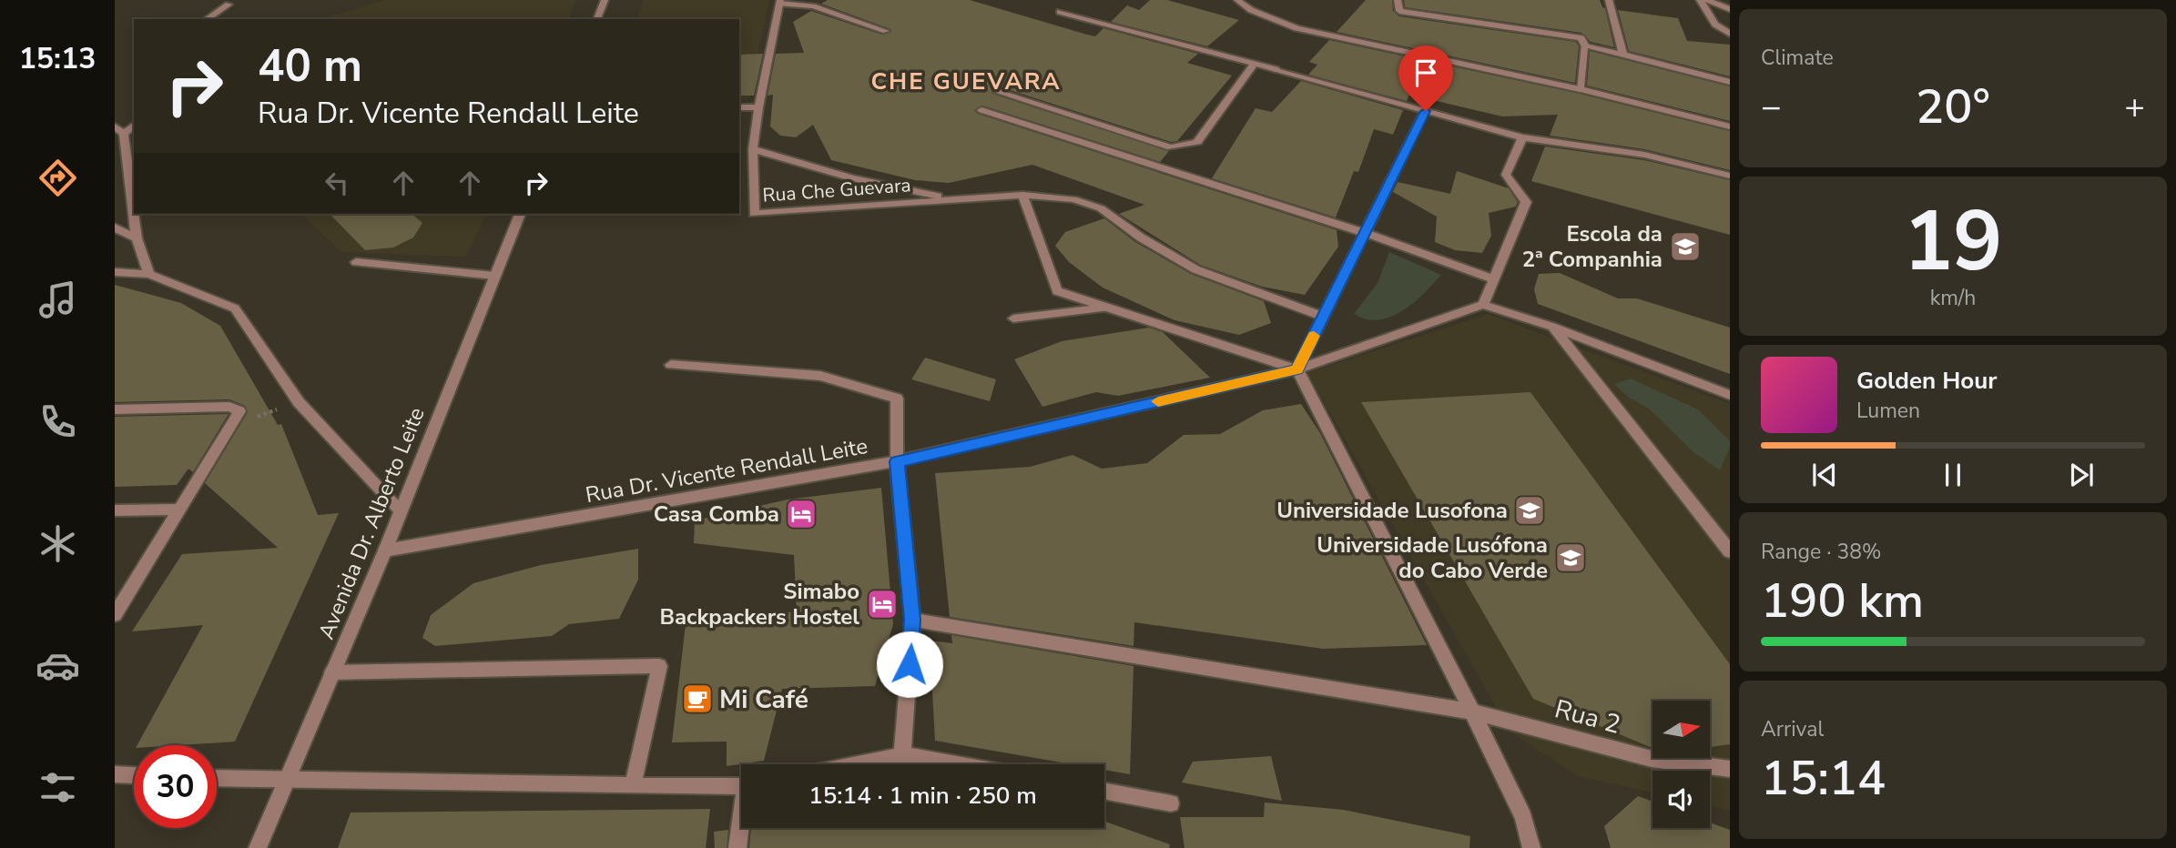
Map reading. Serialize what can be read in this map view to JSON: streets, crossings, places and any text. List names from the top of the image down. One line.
{"streets":{"street":["Rua Che Guevara","Rua Dr. Vicente Rendall Leite","Avenida Dr. Alberto Leite","Rua 2"]},"crossings":[["Rua Dr. Vicente Rendall Leite","Avenida Dr. Alberto Leite"]],"districts":["CHE GUEVARA"],"places":{"school or university":["Escola da 2ª Companhia","Universidade Lusofona","Universidade Lusófona do Cabo Verde"],"hotel":["Casa Comba","Simabo Backpackers Hostel"],"cafe":["Mi Café"]},"north":"right","page":{"tabs":"15:13","tile":["Climate",["19","km/h"],["Range · 38%","190 km"],["Arrival","15:14"]],"turn":["40 m","Rua Dr. Vicente Rendall Leite"],"heat":["−","20°","+"],"song":["Golden Hour","Lumen"],"limit":"30","trip":"15:14 · 1 min · 250 m"}}
